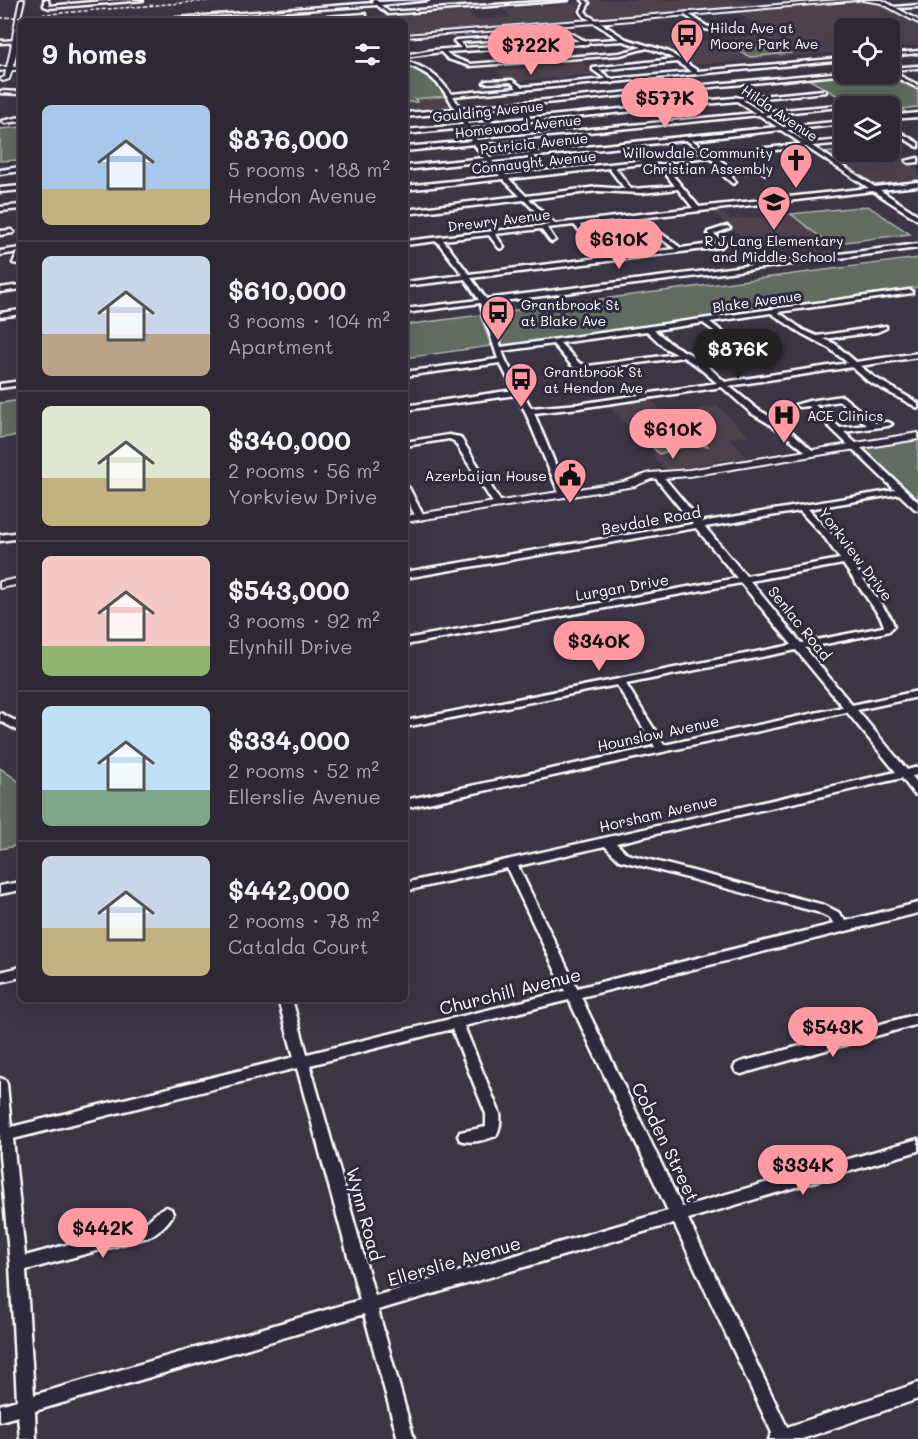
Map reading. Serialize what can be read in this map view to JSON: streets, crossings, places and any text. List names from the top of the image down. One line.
{"streets":{"street":["Goulding Avenue","Hilda Avenue","Homewood Avenue","Patricia Avenue","Connaught Avenue","Drewry Avenue","Blake Avenue","Bevdale Road","Yorkview Drive","Lurgan Drive","Senlac Road","Hounslow Avenue","Horsham Avenue","Churchill Avenue","Cobden Street","Wynn Road","Ellerslie Avenue"]},"crossings":[["Goulding Avenue","Hilda Avenue"],["Hilda Avenue","Homewood Avenue"],["Hilda Avenue","Patricia Avenue"],["Hilda Avenue","Connaught Avenue"],["Hilda Avenue","Drewry Avenue"],["Bevdale Road","Yorkview Drive"],["Bevdale Road","Senlac Road"],["Yorkview Drive","Lurgan Drive"],["Yorkview Drive","Senlac Road"],["Lurgan Drive","Senlac Road"],["Senlac Road","Hounslow Avenue"],["Senlac Road","Horsham Avenue"],["Horsham Avenue","Cobden Street"],["Churchill Avenue","Cobden Street"],["Churchill Avenue","Wynn Road"],["Cobden Street","Ellerslie Avenue"],["Wynn Road","Ellerslie Avenue"]],"places":{"bus stop":["Hilda Ave at Moore Park Ave","Grantbrook St at Blake Ave","Grantbrook St at Hendon Ave"],"church":["Willowdale Community Christian Assembly"],"school or university":["R J Lang Elementary and Middle School"],"hospital":["ACE Clinics"],"public building":["Azerbaijan House"]},"page":{"heading":"9 homes","price":["$722K","$577K","$610K","$876K","$610K","$340K","$543K","$334K","$442K"],"list":[{"name":"$876,000","note":"5 rooms · 188 m² · Hendon Avenue"},{"name":"$610,000","note":"3 rooms · 104 m² · Apartment"},{"name":"$340,000","note":"2 rooms · 56 m² · Yorkview Drive"},{"name":"$543,000","note":"3 rooms · 92 m² · Elynhill Drive"},{"name":"$334,000","note":"2 rooms · 52 m² · Ellerslie Avenue"},{"name":"$442,000","note":"2 rooms · 78 m² · Catalda Court"}]}}
